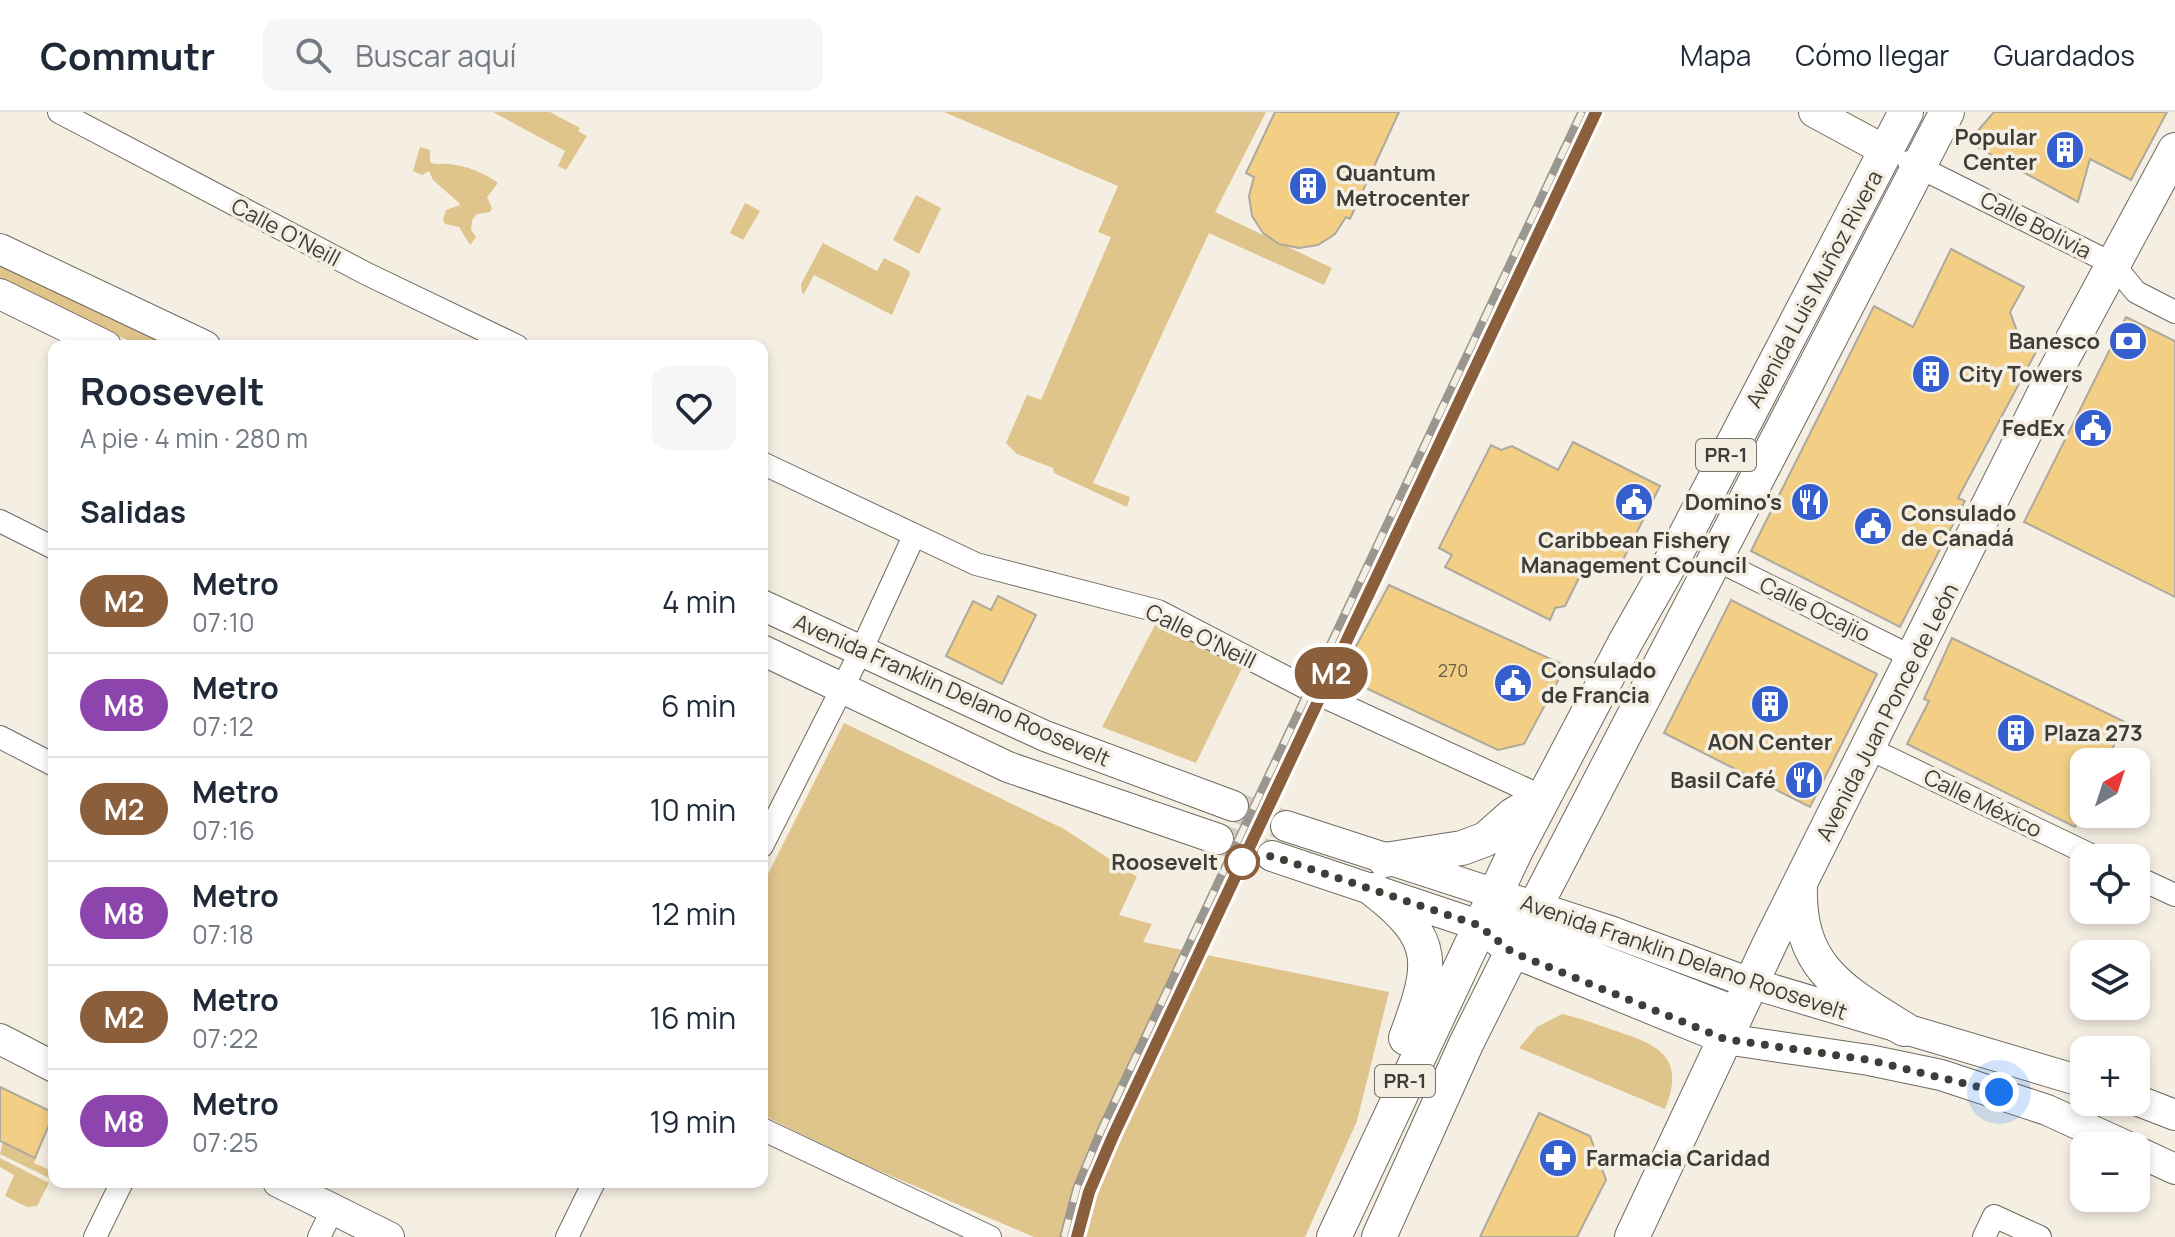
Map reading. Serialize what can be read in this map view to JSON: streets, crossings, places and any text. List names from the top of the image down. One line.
{"streets":{"main road":["Avenida Luis Muñoz Rivera","PR-1","Avenida Franklin Delano Roosevelt","Avenida Juan Ponce de León"],"street":["Calle Bolivia","Calle O'Neill","Calle Ocajio","Calle México"]},"crossings":[["Calle Bolivia","Avenida Luis Muñoz Rivera"],["Calle Bolivia","Avenida Juan Ponce de León"],["Calle O'Neill","Avenida Luis Muñoz Rivera"],["Avenida Luis Muñoz Rivera","Calle Ocajio"],["Avenida Luis Muñoz Rivera","Avenida Franklin Delano Roosevelt"],["Calle Ocajio","Avenida Juan Ponce de León"],["Avenida Franklin Delano Roosevelt","Avenida Juan Ponce de León"],["Avenida Juan Ponce de León","Calle México"]],"places":{"building":["Popular Center","Quantum Metrocenter","City Towers","AON Center","Plaza 273"],"bank":["Banesco"],"public building":["FedEx","Caribbean Fishery Management Council","Consulado de Canadá","Consulado de Francia"],"restaurant":["Domino's","Basil Café"],"other":["Roosevelt"],"pharmacy":["Farmacia Caridad"]},"lines":["metro line M2"],"house_numbers":["270"],"north":"top right","page":{"header":"Commutr","search":"Buscar aquí","nav":["Mapa","Cómo llegar","Guardados"],"on_map":"M2","heading":[["Roosevelt","A pie · 4 min · 280 m"],"Salidas"],"list":[{"mark":"M2","name":"Metro","note":"07:10","value":"4 min"},{"mark":"M8","name":"Metro","note":"07:12","value":"6 min"},{"mark":"M2","name":"Metro","note":"07:16","value":"10 min"},{"mark":"M8","name":"Metro","note":"07:18","value":"12 min"},{"mark":"M2","name":"Metro","note":"07:22","value":"16 min"},{"mark":"M8","name":"Metro","note":"07:25","value":"19 min"}],"map_buttons":["+","−"]}}
